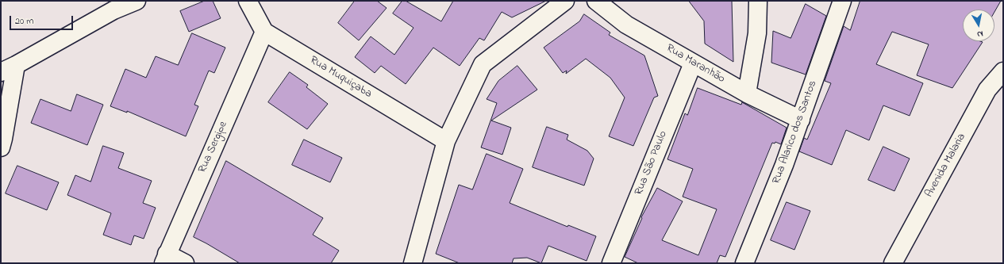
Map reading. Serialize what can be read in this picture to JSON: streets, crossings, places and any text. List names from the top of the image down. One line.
{"streets":{"street":["Rua Maranhão","Rua Muquiçaba","Rua Alarico dos Santos","Rua Sergipe","Rua São Paulo","Avenida Malaria"]},"crossings":[["Rua Maranhão","Rua Alarico dos Santos"],["Rua Maranhão","Rua São Paulo"],["Rua Muquiçaba","Rua Sergipe"]],"scale_bar":"20 m","north":"bottom"}
